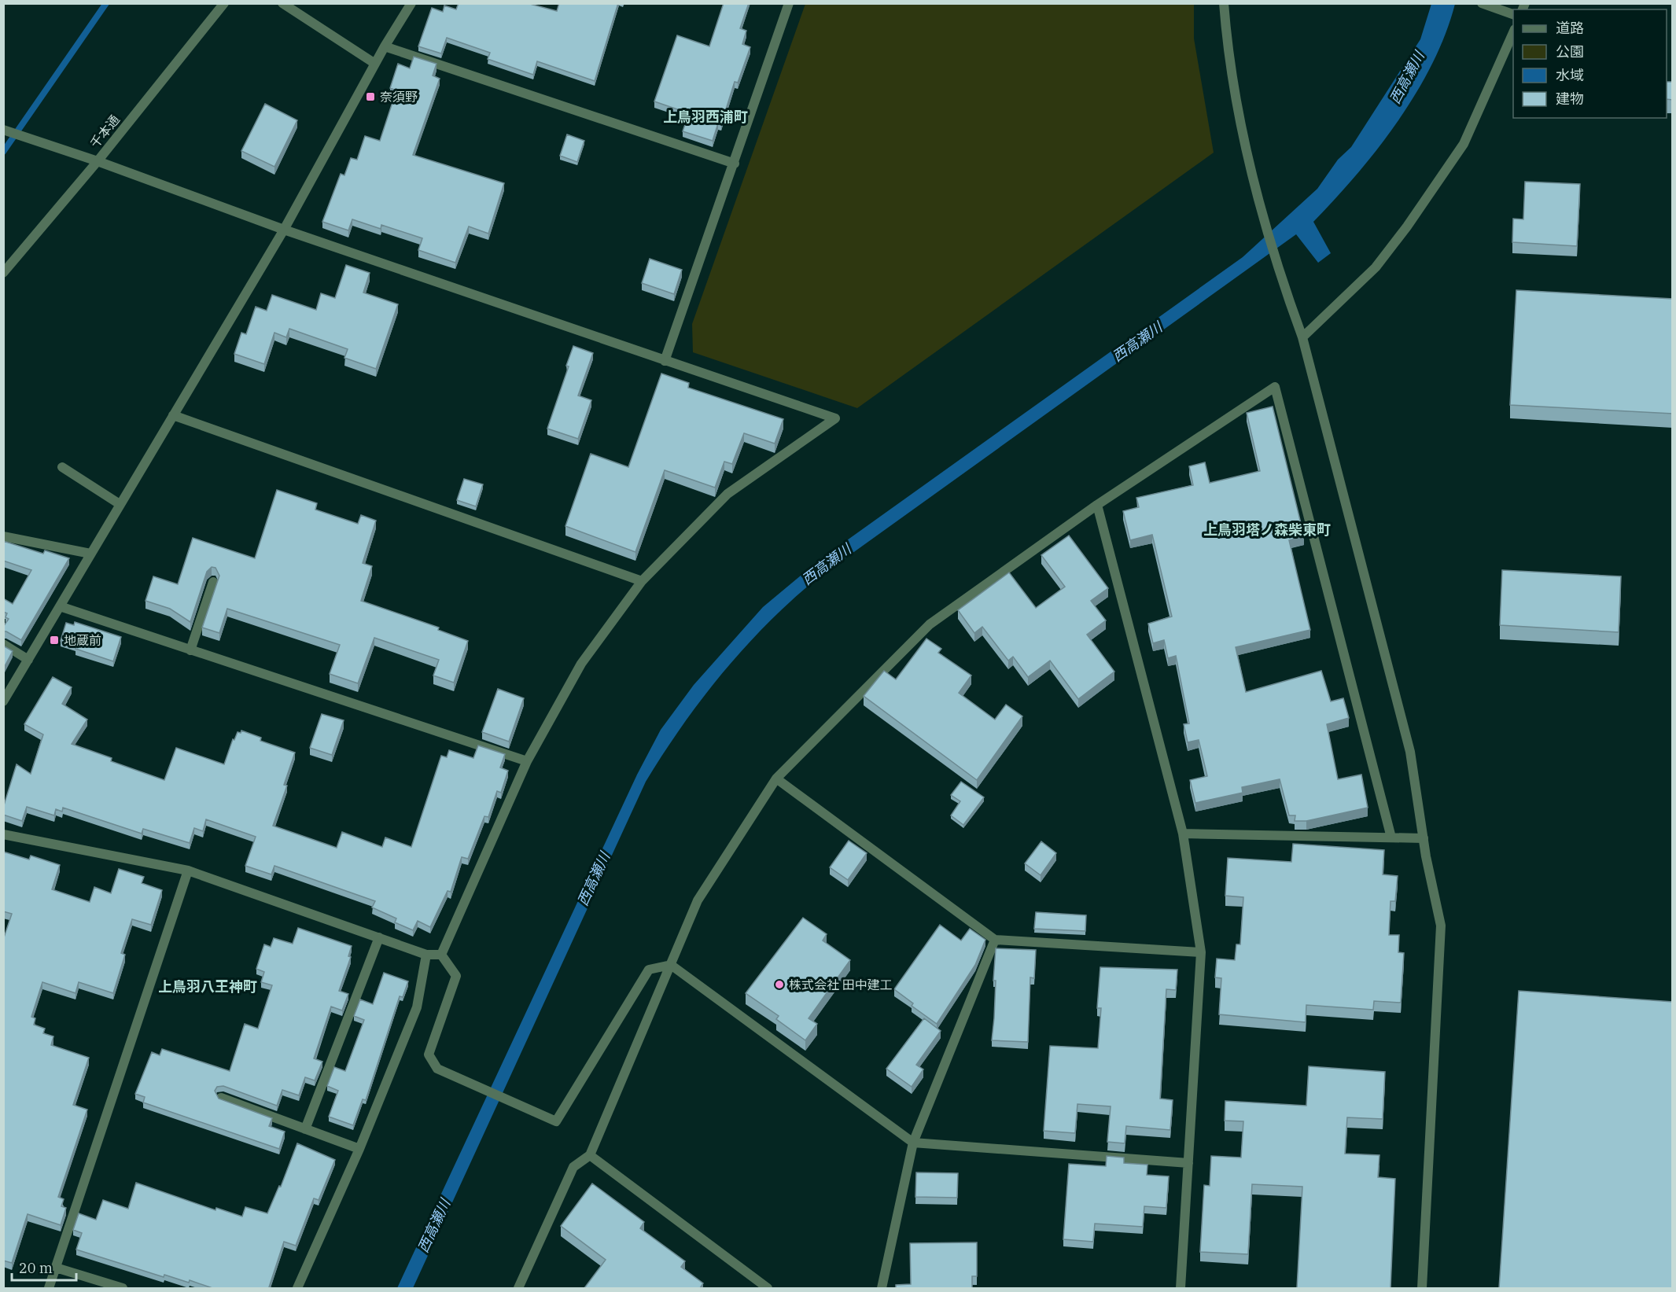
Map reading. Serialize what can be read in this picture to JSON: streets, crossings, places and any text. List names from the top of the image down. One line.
{"streets":{"street":["千本通"]},"districts":["上鳥羽西浦町","上鳥羽塔ノ森柴東町","上鳥羽八王神町"],"water":["西高瀬川"],"places":{"transit":["奈須野","地蔵前"],"other":["株式会社 田中建工"]},"legend":["道路","公園","水域","建物"],"scale_bar":"20 m"}
